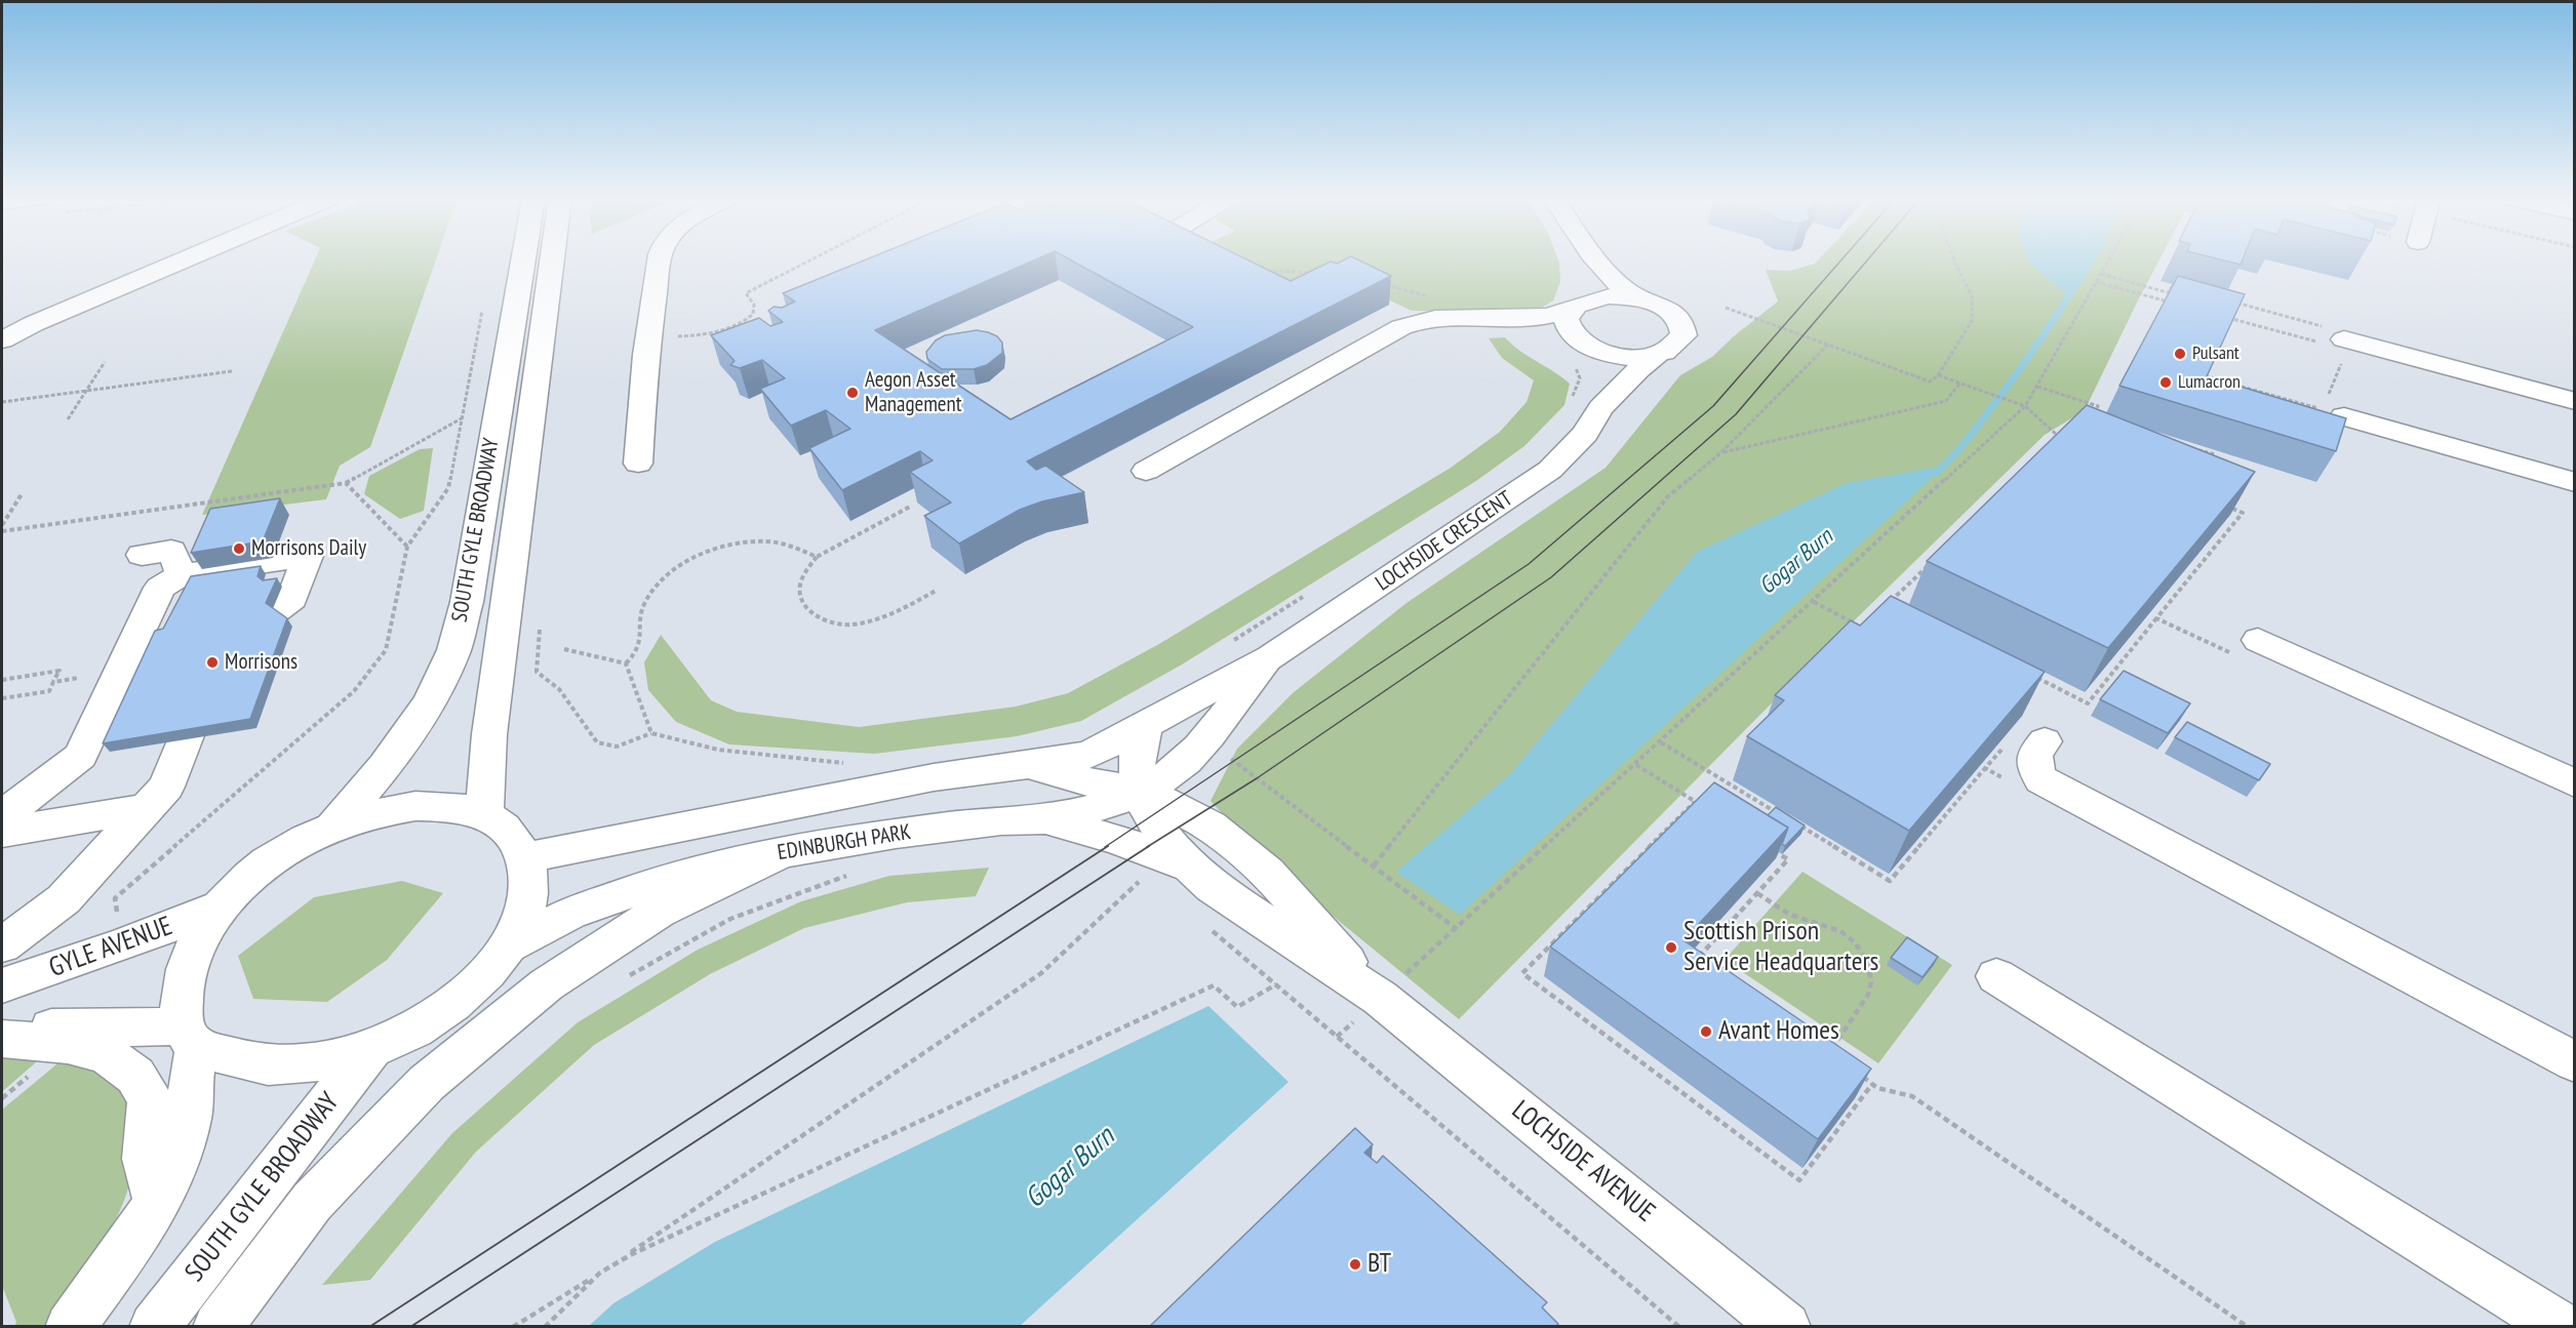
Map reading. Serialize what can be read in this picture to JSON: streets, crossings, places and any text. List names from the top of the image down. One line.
{"streets":{"street":["SOUTH GYLE BROADWAY","LOCHSIDE CRESCENT","EDINBURGH PARK","GYLE AVENUE","LOCHSIDE AVENUE"]},"crossings":[["SOUTH GYLE BROADWAY","EDINBURGH PARK"],["SOUTH GYLE BROADWAY","GYLE AVENUE"],["LOCHSIDE CRESCENT","EDINBURGH PARK"],["LOCHSIDE CRESCENT","LOCHSIDE AVENUE"],["EDINBURGH PARK","LOCHSIDE AVENUE"]],"water":["Gogar Burn"],"places":["Pulsant","Lumacron","Aegon Asset Management","Morrisons Daily","Morrisons","Scottish Prison Service Headquarters","Avant Homes","BT"]}
